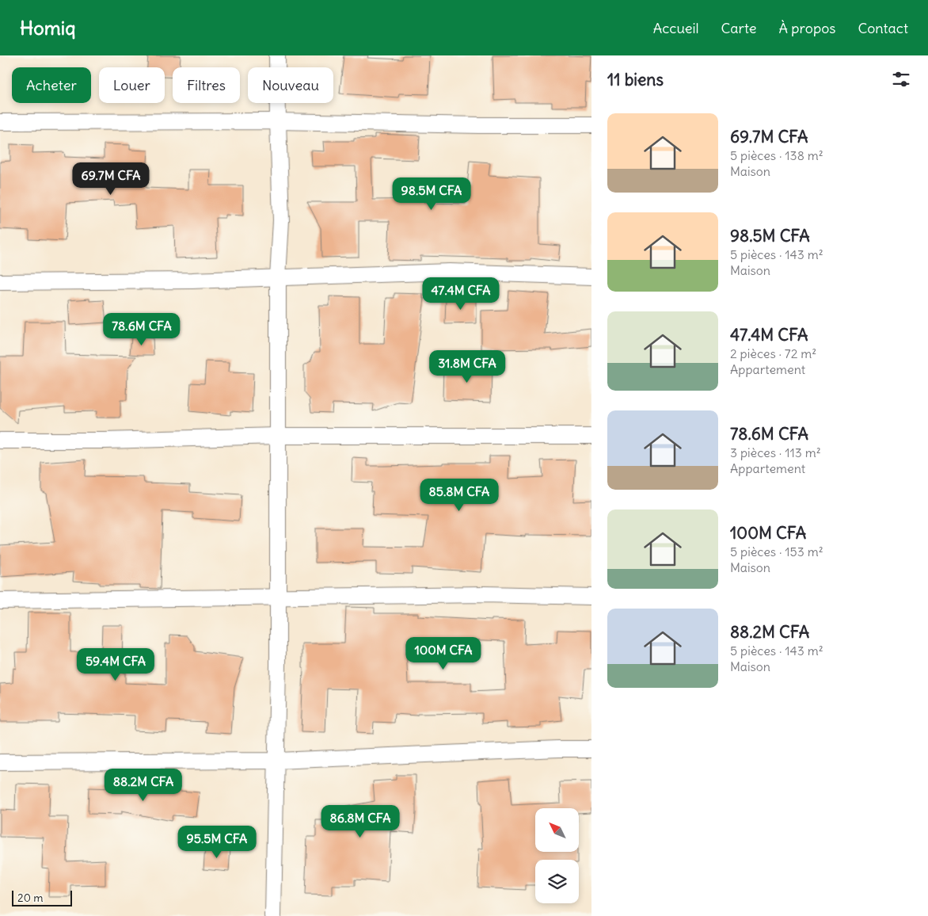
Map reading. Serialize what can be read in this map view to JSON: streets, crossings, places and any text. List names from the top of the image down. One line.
{"scale_bar":"20 m","north":"top left","page":{"header":"Homiq","nav":["Accueil","Carte","À propos","Contact"],"heading":"11 biens","chip":["Acheter","Louer","Filtres","Nouveau"],"list":[{"name":"69.7M CFA","note":"5 pièces · 138 m² · Maison"},{"name":"98.5M CFA","note":"5 pièces · 143 m² · Maison"},{"name":"47.4M CFA","note":"2 pièces · 72 m² · Appartement"},{"name":"78.6M CFA","note":"3 pièces · 113 m² · Appartement"},{"name":"100M CFA","note":"5 pièces · 153 m² · Maison"},{"name":"88.2M CFA","note":"5 pièces · 143 m² · Maison"}],"price":["69.7M CFA","98.5M CFA","47.4M CFA","78.6M CFA","31.8M CFA","85.8M CFA","100M CFA","59.4M CFA","88.2M CFA","86.8M CFA","95.5M CFA"],"scale":"20 m"}}
